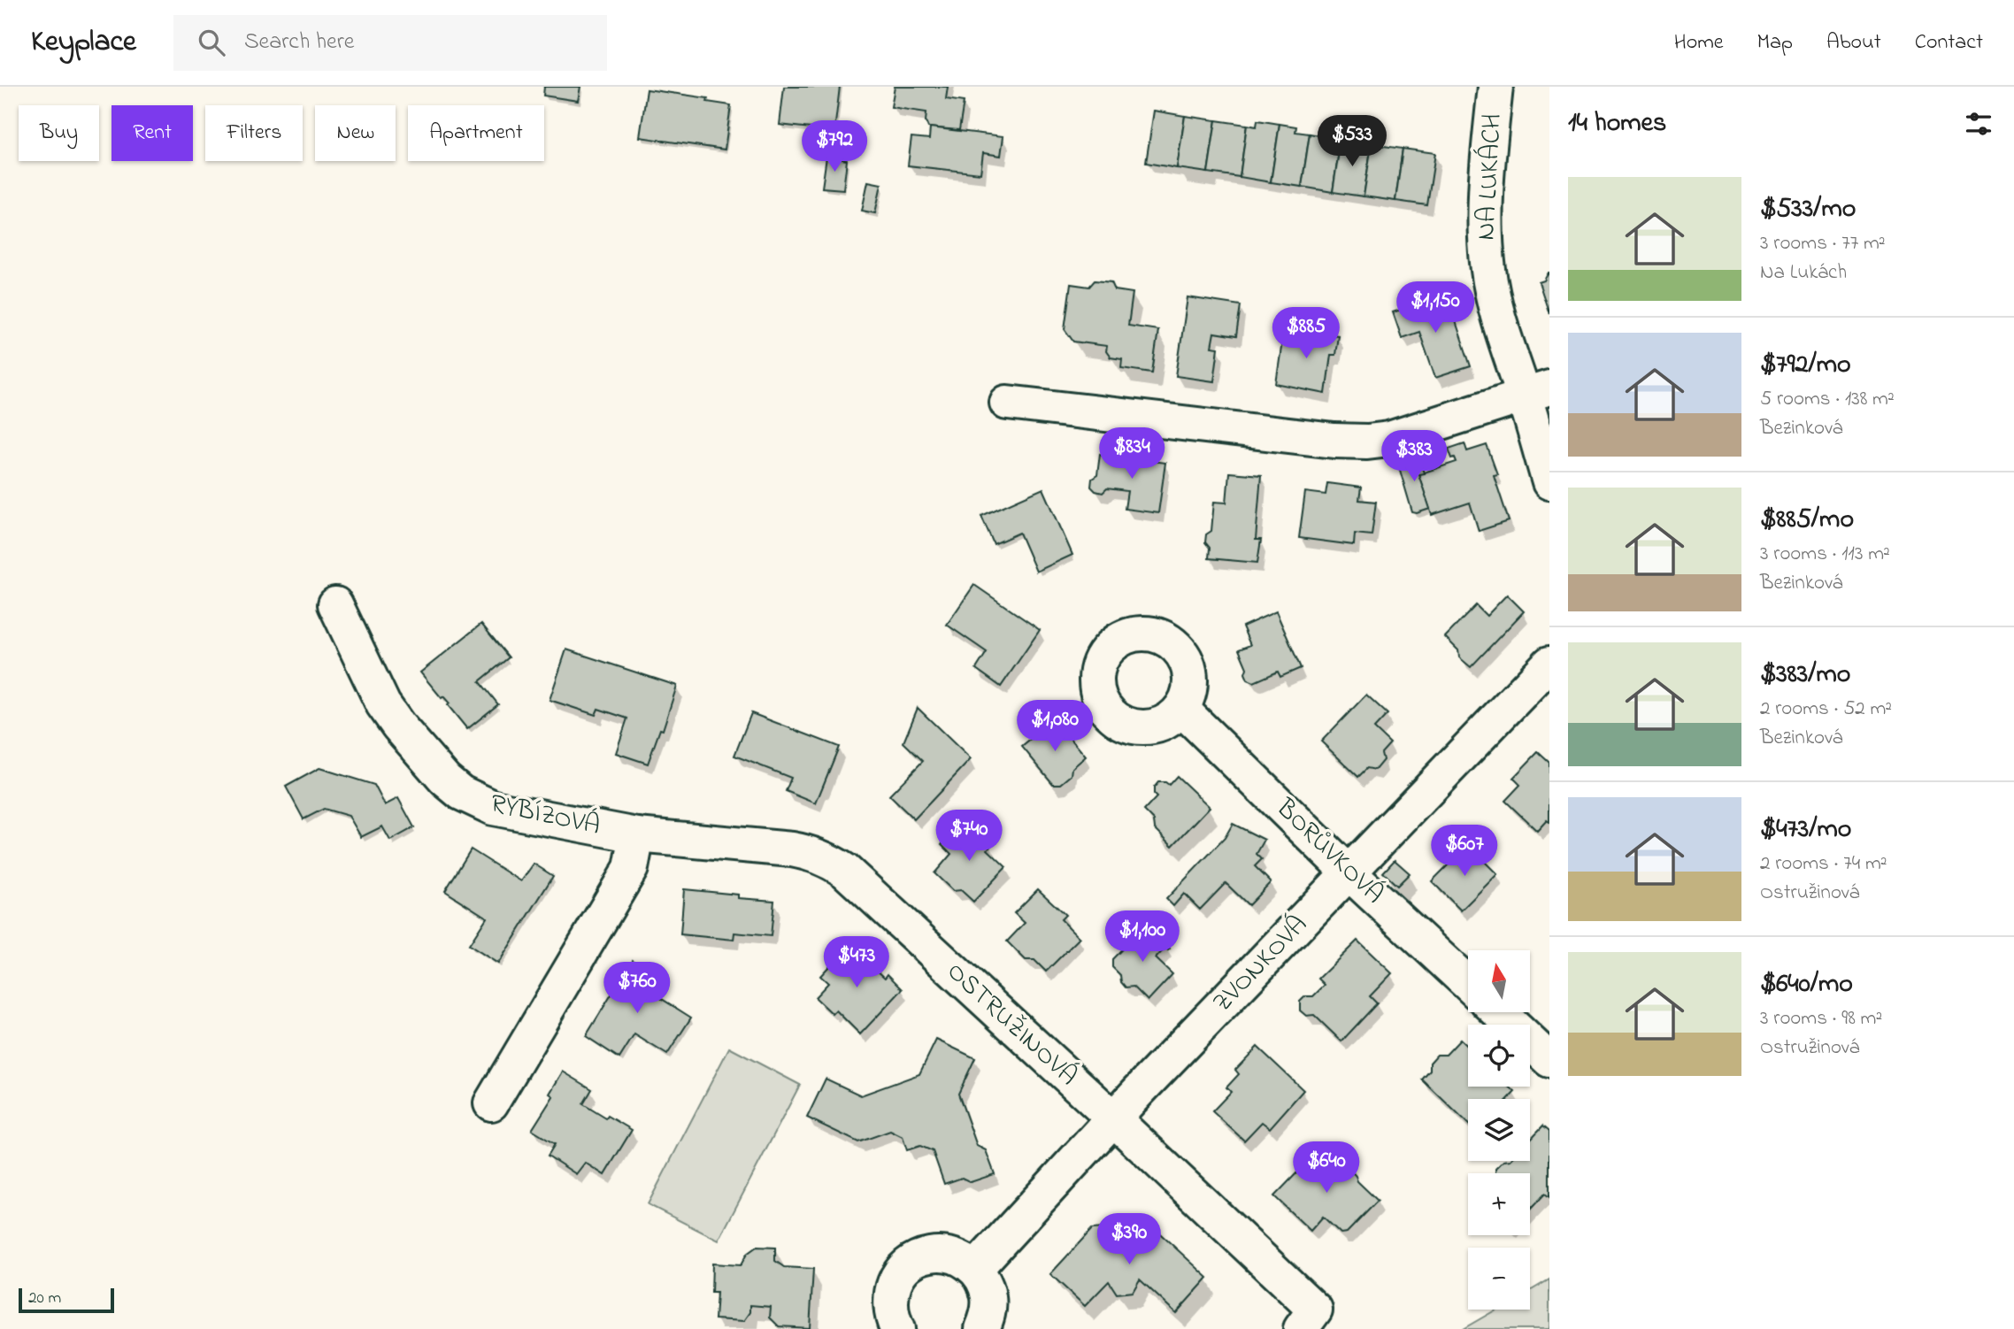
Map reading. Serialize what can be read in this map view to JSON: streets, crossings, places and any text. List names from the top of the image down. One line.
{"streets":{"street":["NA LUKÁCH","RYBÍZOVÁ","BORŮVKOVÁ","ZVONKOVÁ","OSTRUŽINOVÁ"]},"crossings":[["RYBÍZOVÁ","OSTRUŽINOVÁ"],["BORŮVKOVÁ","ZVONKOVÁ"],["ZVONKOVÁ","OSTRUŽINOVÁ"]],"scale_bar":"20 m","north":"top","page":{"header":"Keyplace","search":"Search here","nav":["Home","Map","About","Contact"],"heading":"14 homes","chip":["Buy","Rent","Filters","New","Apartment"],"price":["$533","$792","$1,150","$885","$834","$383","$1,080","$740","$607","$1,100","$473","$760","$640","$390"],"list":[{"name":"$533/mo","note":"3 rooms · 77 m² · Na Lukách"},{"name":"$792/mo","note":"5 rooms · 138 m² · Bezinková"},{"name":"$885/mo","note":"3 rooms · 113 m² · Bezinková"},{"name":"$383/mo","note":"2 rooms · 52 m² · Bezinková"},{"name":"$473/mo","note":"2 rooms · 74 m² · Ostružinová"},{"name":"$640/mo","note":"3 rooms · 98 m² · Ostružinová"}],"map_buttons":["+","−"],"scale":"20 m"}}
